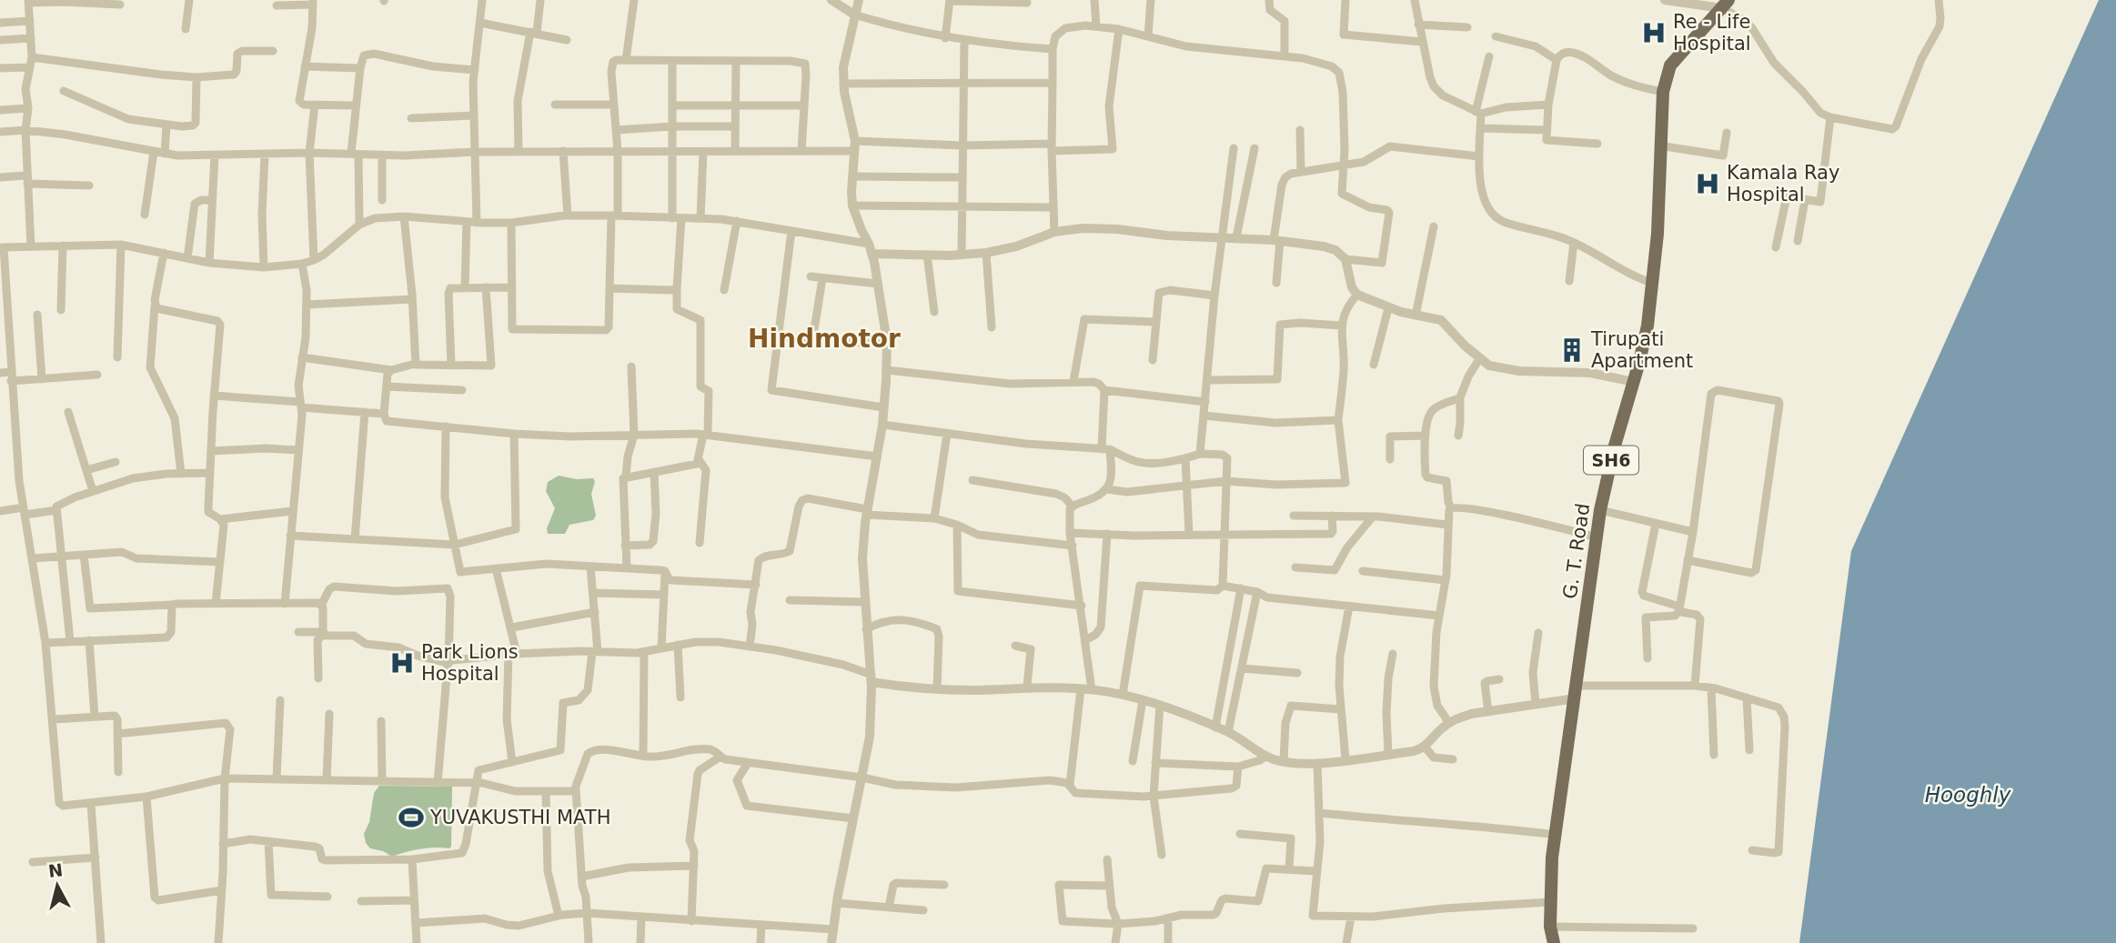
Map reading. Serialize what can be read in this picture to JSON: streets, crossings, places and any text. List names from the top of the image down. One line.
{"streets":{"main road":["SH6","G. T. Road"]},"districts":["Hindmotor"],"water":["Hooghly"],"places":{"hospital":["Re - Life Hospital","Kamala Ray Hospital","Park Lions Hospital"],"building":["Tirupati Apartment"],"sports":["YUVAKUSTHI MATH"]},"north":"top"}
